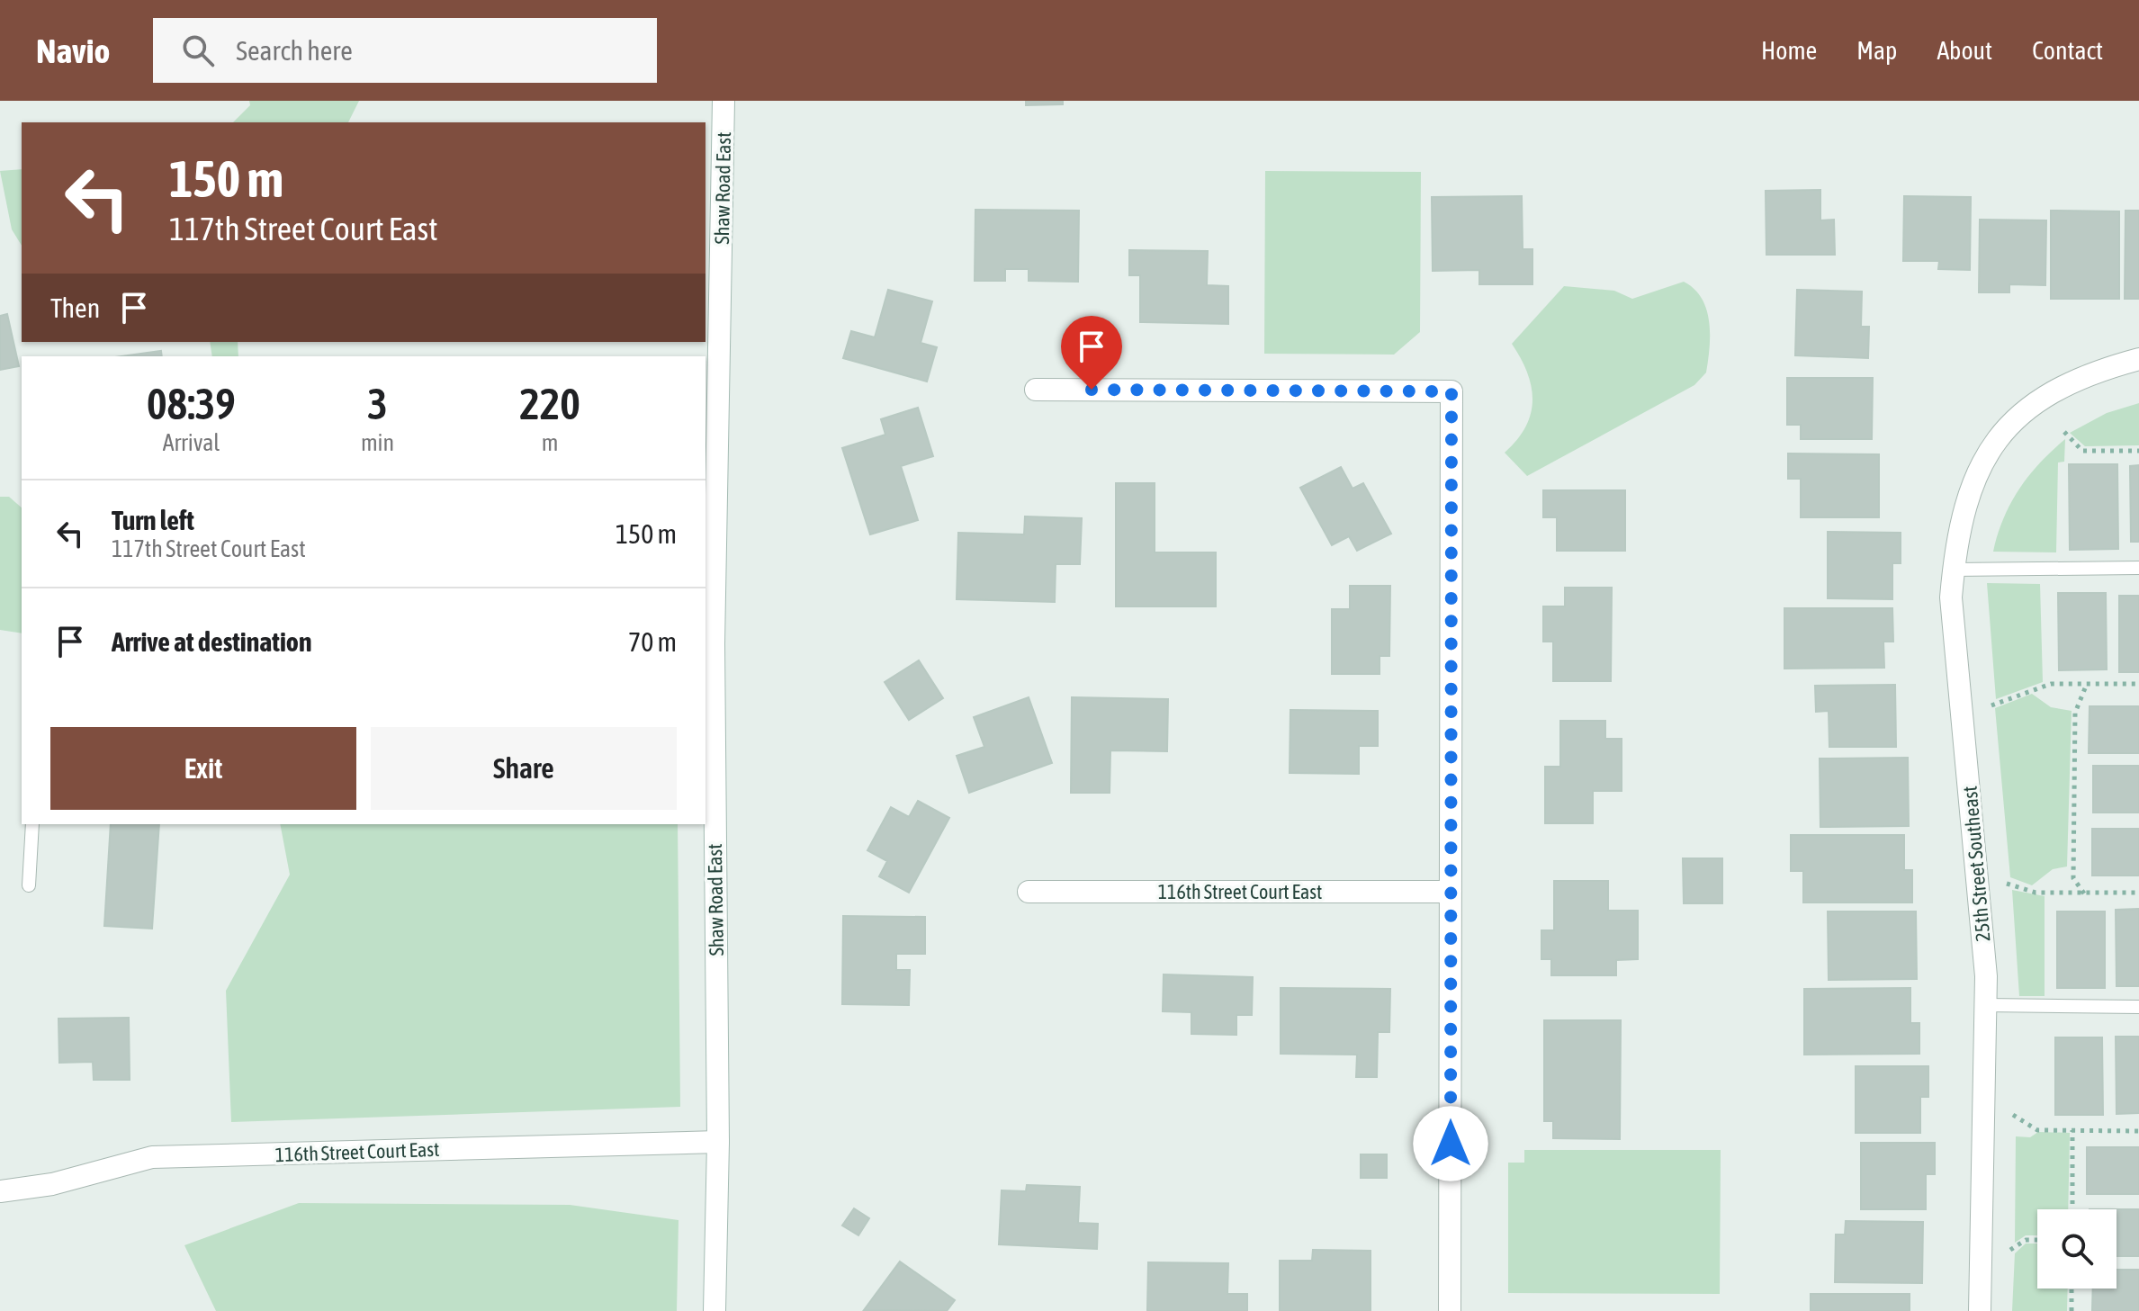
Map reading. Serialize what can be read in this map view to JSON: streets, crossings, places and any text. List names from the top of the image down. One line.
{"streets":{"street":["Shaw Road East","25th Street Southeast","116th Street Court East"]},"crossings":[["Shaw Road East","116th Street Court East"]],"page":{"header":"Navio","search":"Search here","nav":["Home","Map","About","Contact"],"turn":["150 m","117th Street Court East"],"then":"Then","eta":["08:39","Arrival","3","min","220","m"],"list":[{"name":"Turn left","note":"117th Street Court East","value":"150 m"},{"name":"Arrive at destination","value":"70 m"}],"buttons":["Exit","Share"]}}
